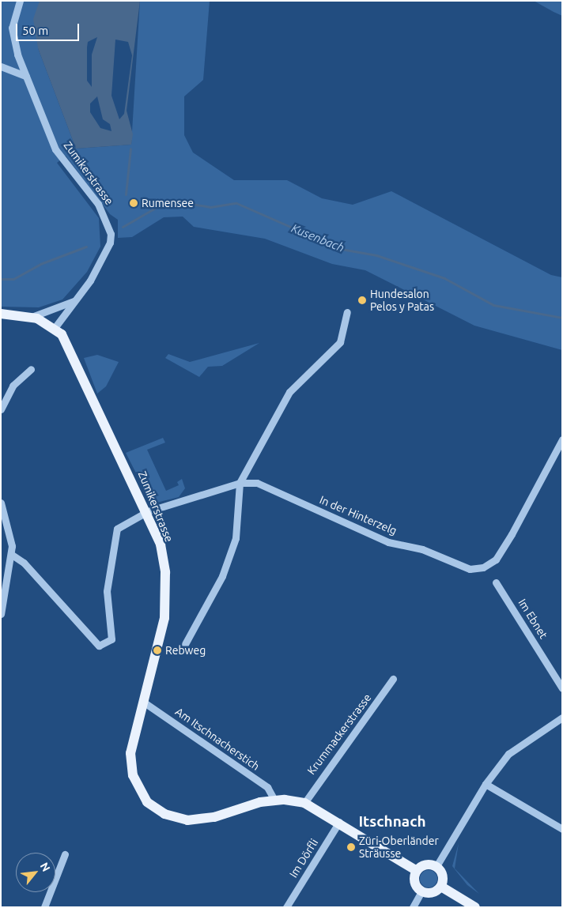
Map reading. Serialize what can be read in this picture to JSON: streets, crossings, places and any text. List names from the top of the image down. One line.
{"streets":{"main road":["Zumikerstrasse"],"street":["In der Hinterzelg","Im Ebnet","Krummackerstrasse","Am Itschnacherstich","Im Dörfli"]},"crossings":[["Zumikerstrasse","Krummackerstrasse"],["Zumikerstrasse","Am Itschnacherstich"],["Zumikerstrasse","Im Dörfli"]],"districts":["Itschnach"],"water":["Kusenbach"],"places":["Rumensee","Hundesalon Pelos y Patas","Rebweg","Züri-Oberländer Sträusse"],"scale_bar":"50 m","north":"top right"}
